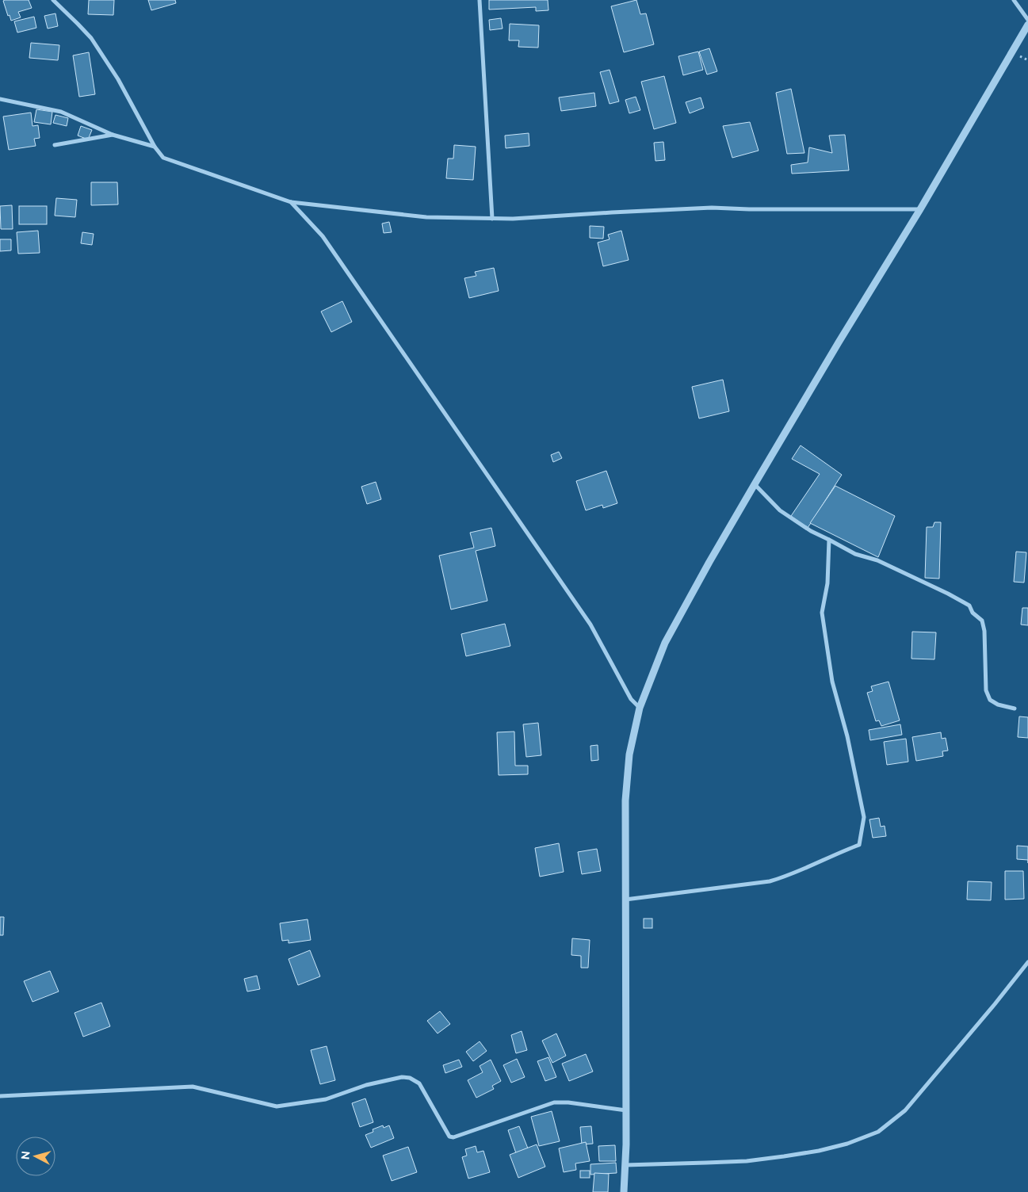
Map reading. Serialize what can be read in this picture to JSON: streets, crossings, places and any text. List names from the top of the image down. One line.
{"north":"left"}
